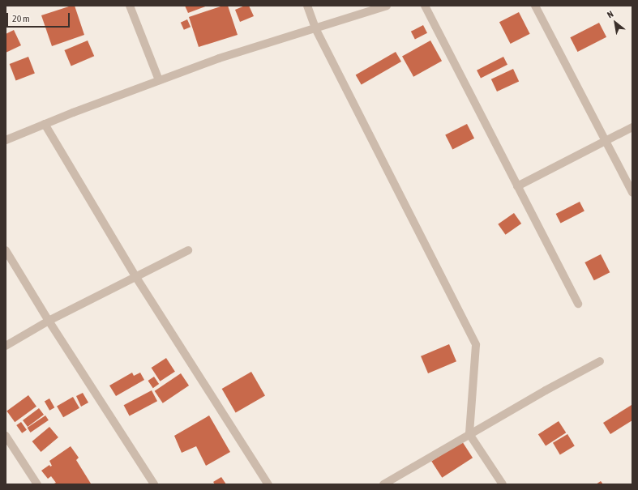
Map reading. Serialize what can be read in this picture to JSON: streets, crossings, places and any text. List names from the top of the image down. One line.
{"scale_bar":"20 m","north":"top left"}
